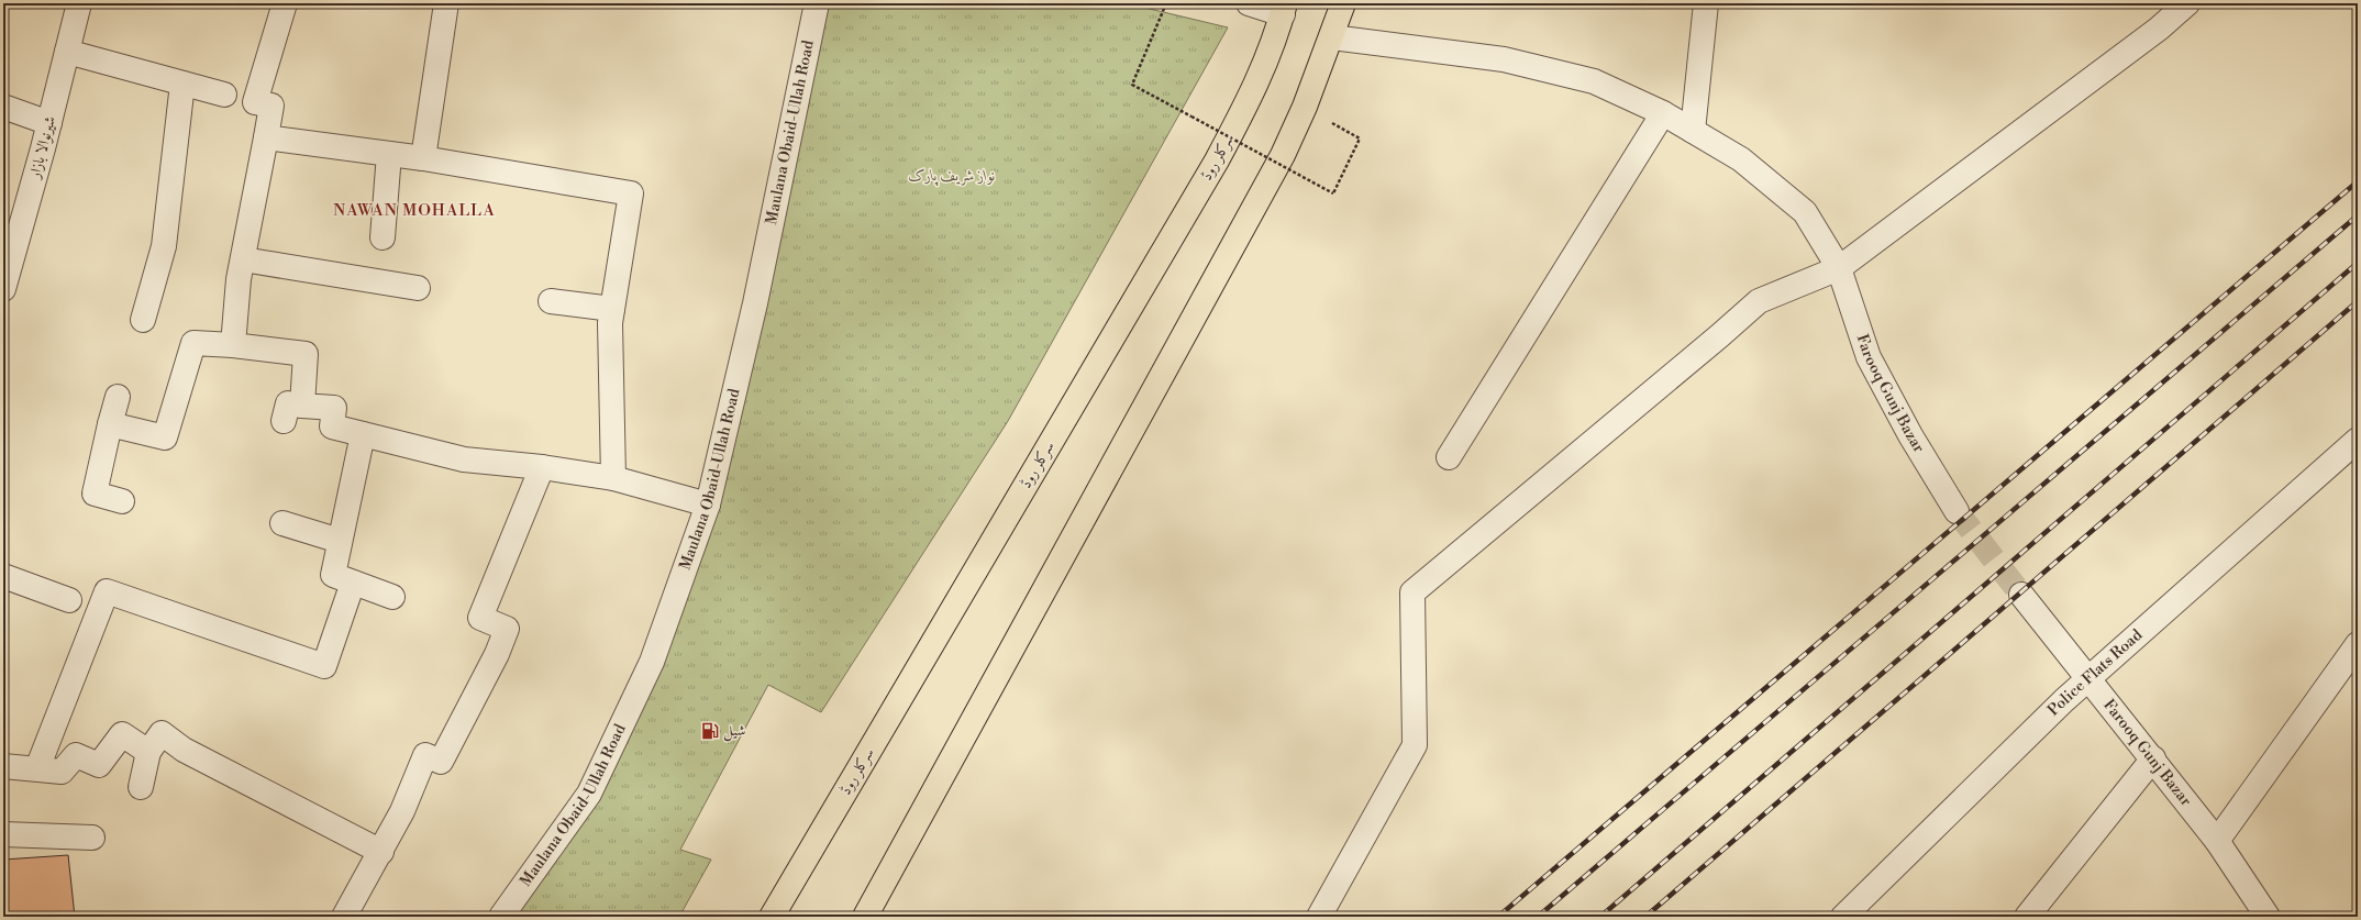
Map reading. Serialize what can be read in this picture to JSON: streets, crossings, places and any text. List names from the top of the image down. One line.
{"streets":{"main road":["سرکلر روڈ"],"street":["Maulana Obaid-Ullah Road","شیرنوالا بازار","Farooq Gunj Bazar","Police Flats Road"]},"crossings":[["Farooq Gunj Bazar","Police Flats Road"]],"districts":["NAWAN MOHALLA"],"parks":["نواز شریف پارک"],"places":{"fuel station":["شیل"]}}
